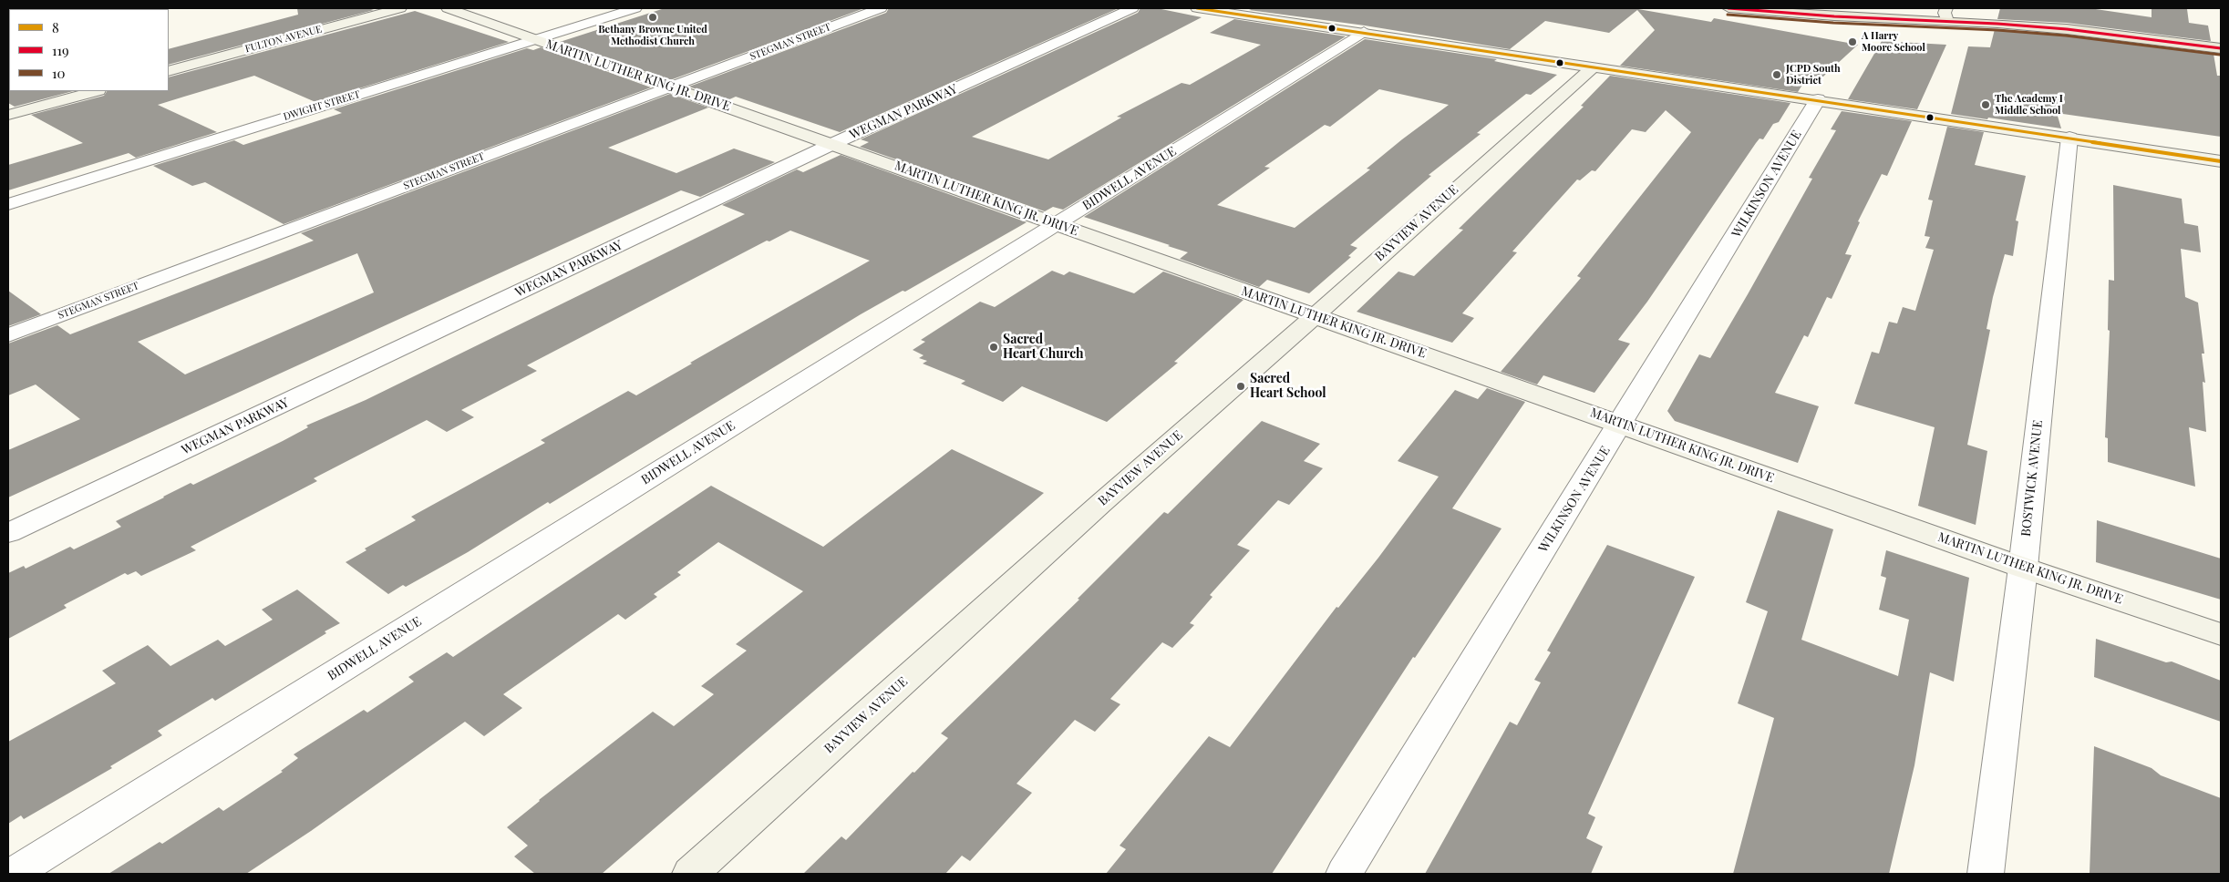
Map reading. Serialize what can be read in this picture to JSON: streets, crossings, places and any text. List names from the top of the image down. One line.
{"streets":{"street":["FULTON AVENUE","STEGMAN STREET","MARTIN LUTHER KING JR. DRIVE","DWIGHT STREET","WEGMAN PARKWAY","BIDWELL AVENUE","WILKINSON AVENUE","BAYVIEW AVENUE","BOSTWICK AVENUE"]},"crossings":[["STEGMAN STREET","MARTIN LUTHER KING JR. DRIVE"],["MARTIN LUTHER KING JR. DRIVE","DWIGHT STREET"],["MARTIN LUTHER KING JR. DRIVE","WEGMAN PARKWAY"],["MARTIN LUTHER KING JR. DRIVE","BIDWELL AVENUE"],["MARTIN LUTHER KING JR. DRIVE","WILKINSON AVENUE"],["MARTIN LUTHER KING JR. DRIVE","BAYVIEW AVENUE"],["MARTIN LUTHER KING JR. DRIVE","BOSTWICK AVENUE"]],"places":["Bethany Browne United Methodist Church","A Harry Moore School","JCPD South District","The Academy I Middle School","Sacred Heart Church","Sacred Heart School"],"lines":["transit line 8","transit line 119","transit line 10"],"legend":["8","119","10"]}
